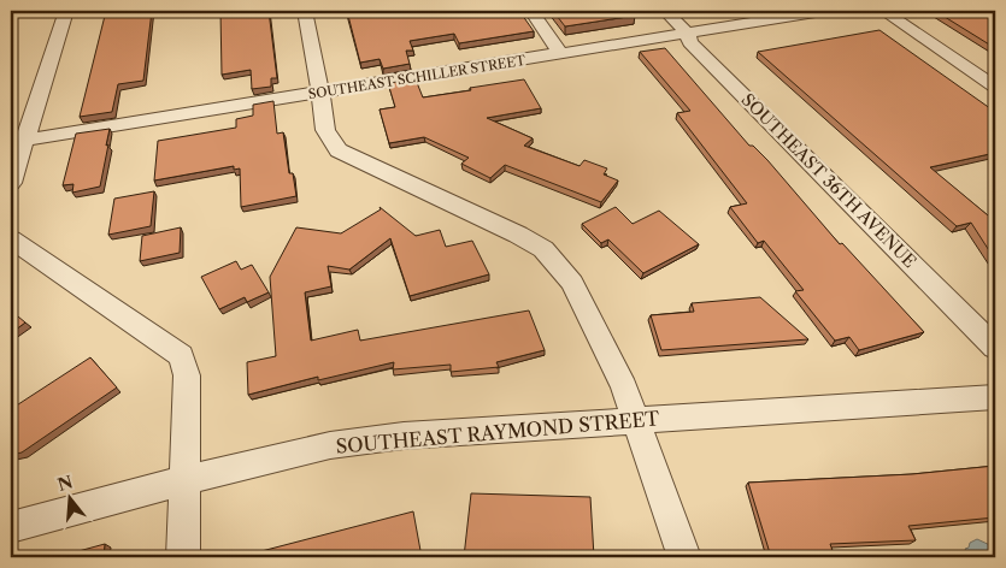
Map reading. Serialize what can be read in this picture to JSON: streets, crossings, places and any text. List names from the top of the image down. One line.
{"streets":{"street":["SOUTHEAST SCHILLER STREET","SOUTHEAST 36TH AVENUE","SOUTHEAST RAYMOND STREET"]},"crossings":[["SOUTHEAST SCHILLER STREET","SOUTHEAST 36TH AVENUE"]],"north":"top"}
